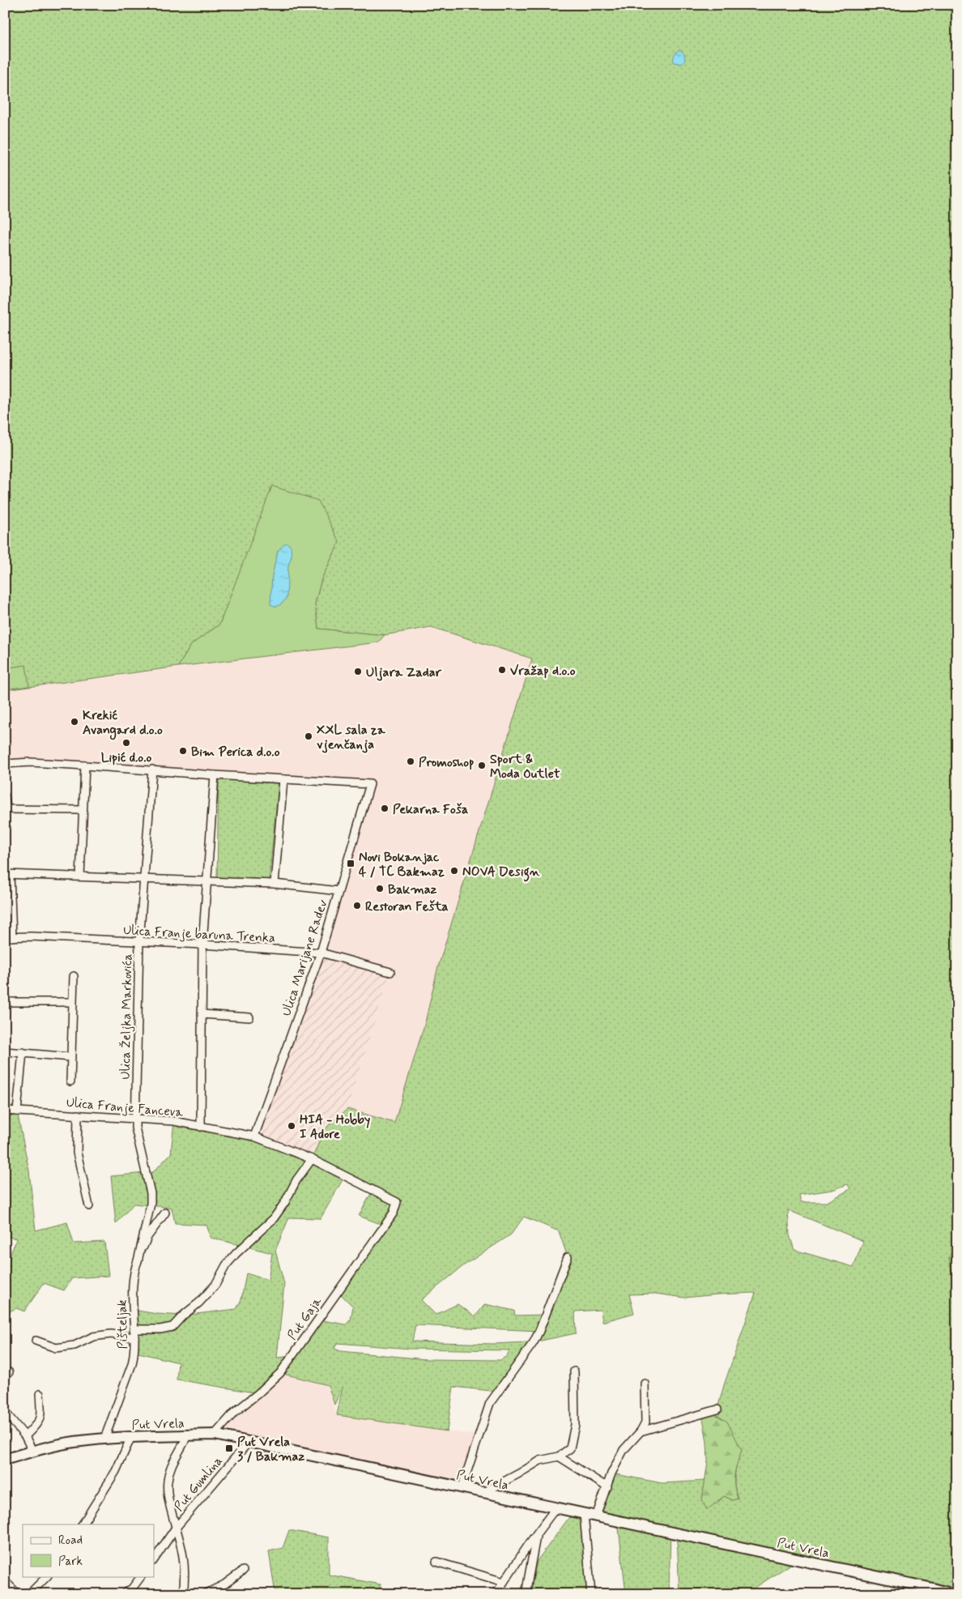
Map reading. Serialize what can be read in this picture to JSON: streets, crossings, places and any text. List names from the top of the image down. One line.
{"streets":{"main road":["Put Vrela"],"street":["Ulica Franje baruna Trenka","Ulica Marijane Radev","Ulica Željka Markovića","Ulica Franje Fanceva","Put Gaja","Pišteljak","Put Gumlina"]},"crossings":[["Ulica Franje baruna Trenka","Ulica Marijane Radev"],["Ulica Franje baruna Trenka","Ulica Željka Markovića"],["Ulica Marijane Radev","Ulica Franje Fanceva"],["Ulica Željka Markovića","Ulica Franje Fanceva"],["Ulica Željka Markovića","Pišteljak"],["Ulica Franje Fanceva","Put Gaja"],["Put Gaja","Put Vrela"],["Pišteljak","Put Vrela"],["Put Vrela","Put Gumlina"]],"places":{"other":["Vražap d.o.o","Uljara Zadar","Krekić Avangard d.o.o","XXL sala za vjenčanja","Lipić d.o.o","Bim Perica d.o.o","Promoshop","Sport & Moda Outlet","Pekarna Foša","NOVA Design","Bakmaz","Restoran Fešta","HIA - Hobby I Adore"],"transit":["Novi Bokanjac 4 / TC Bakmaz","Put Vrela 3 / Bakmaz"]},"legend":["Road","Park"]}
